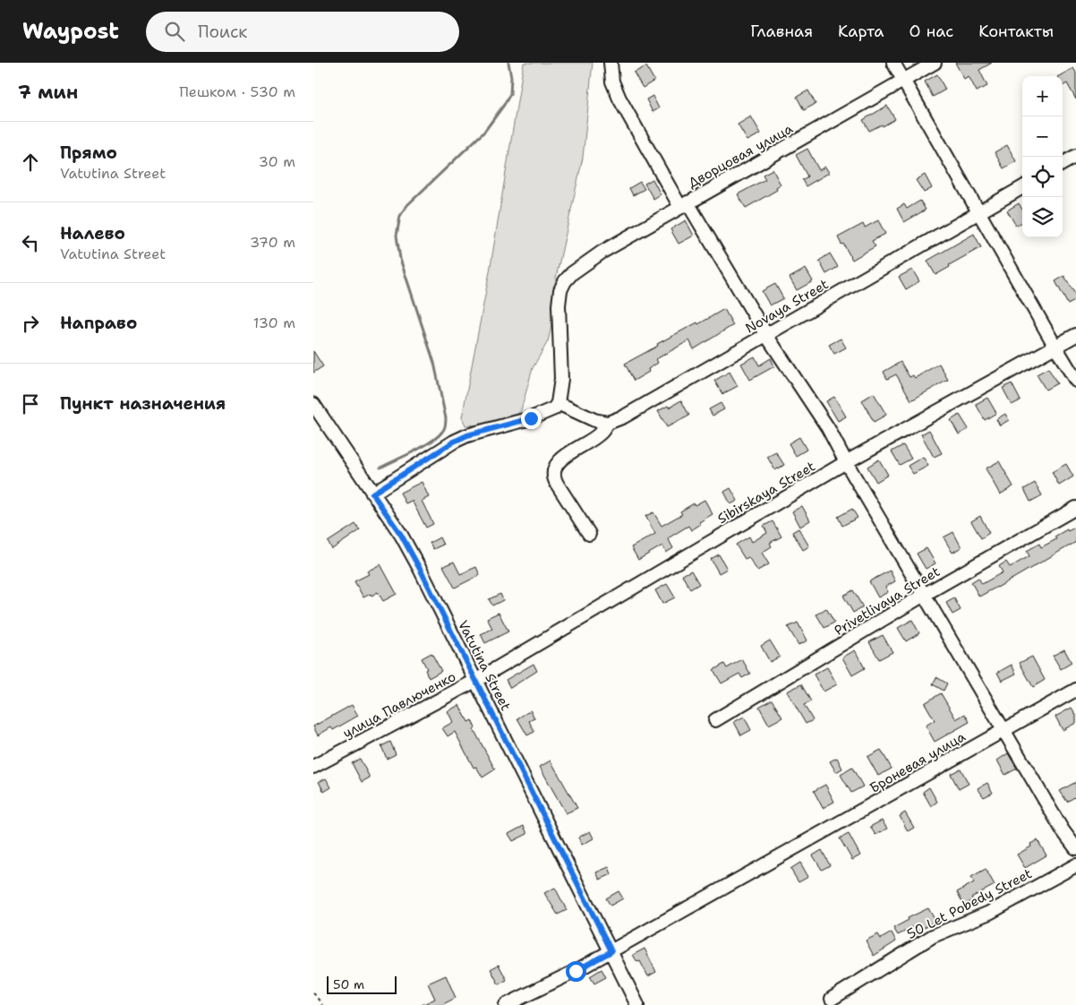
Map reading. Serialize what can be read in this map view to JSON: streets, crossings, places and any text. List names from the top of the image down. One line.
{"streets":{"street":["Дворцовая улица","Novaya Street","Sibirskaya Street","Privetlivaya Street","Vatutina Street","улица Павлюченко","Броневая улица","50 Let Pobedy Street"]},"crossings":[["Sibirskaya Street","Vatutina Street"],["Sibirskaya Street","улица Павлюченко"],["Vatutina Street","улица Павлюченко"],["Vatutina Street","Броневая улица"]],"scale_bar":"50 m","page":{"header":"Waypost","search":"Поиск","nav":["Главная","Карта","О нас","Контакты"],"heading":["7 мин","Пешком · 530 m"],"map_buttons":["+","−"],"list":[["Прямо","Vatutina Street","30 m"],["Налево","Vatutina Street","370 m"],["Направо","130 m"],"Пункт назначения"],"scale":"50 m"}}
